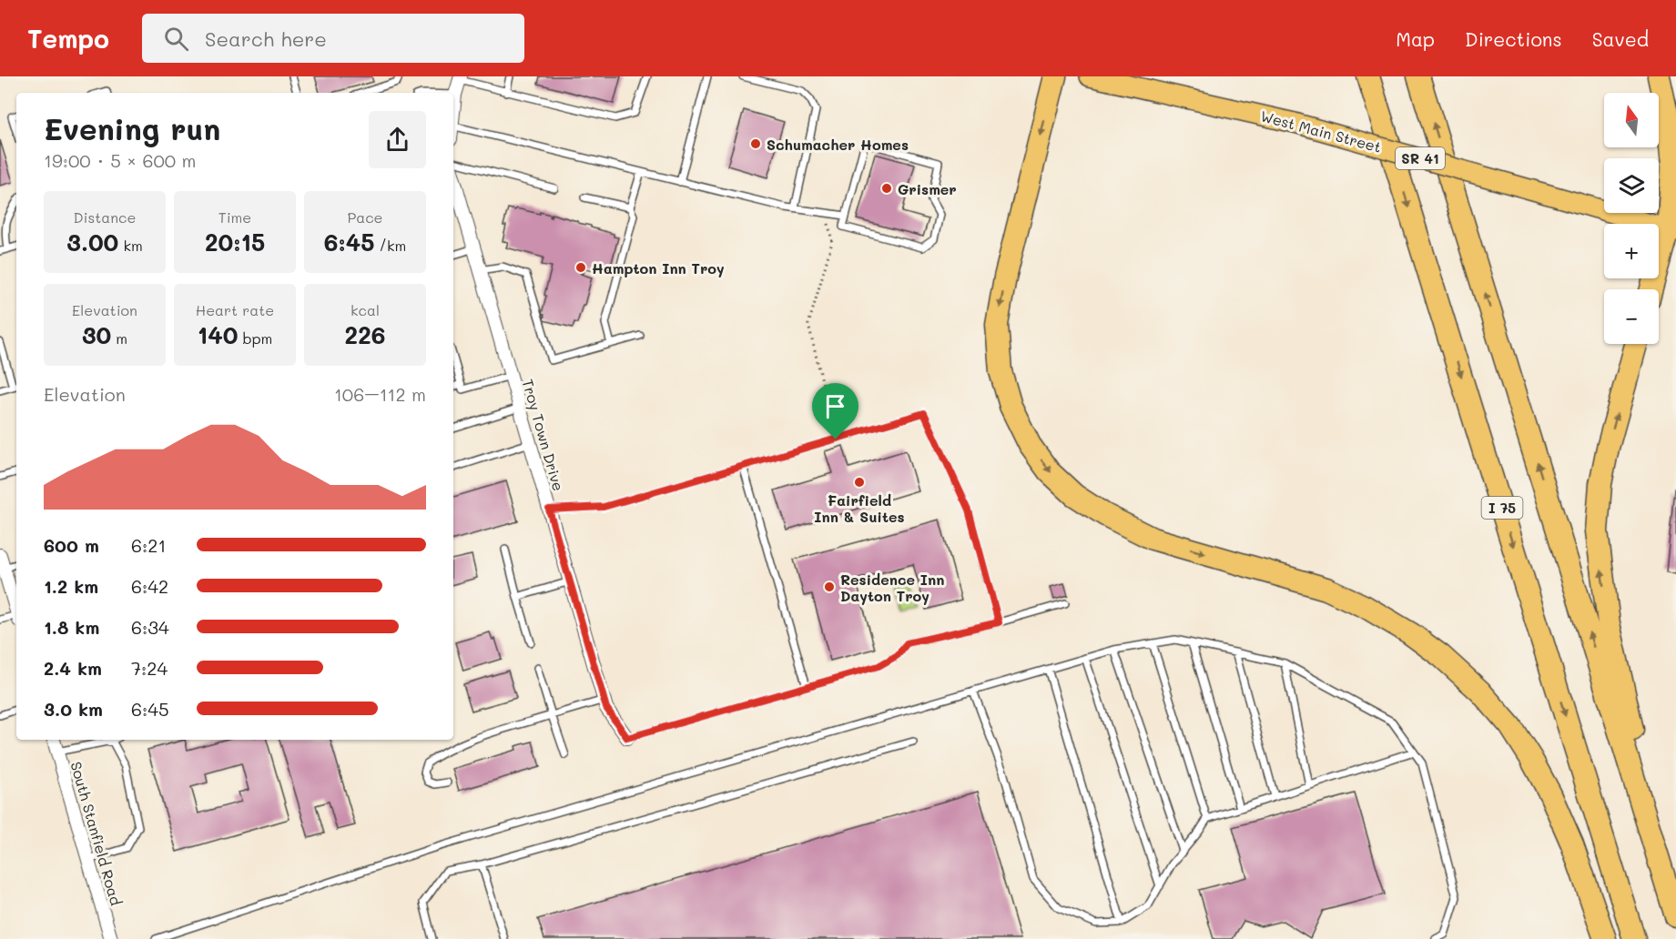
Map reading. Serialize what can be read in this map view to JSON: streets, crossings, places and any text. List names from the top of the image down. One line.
{"streets":{"highway":["I 75"],"main road":["West Main Street","SR 41"],"street":["Troy Town Drive","South Stanfield Road"]},"places":["Schumacher Homes","Grismer","Hampton Inn Troy","Fairfield Inn & Suites","Residence Inn Dayton Troy"],"north":"top","page":{"header":"Tempo","search":"Search here","nav":["Map","Directions","Saved"],"map_buttons":["+","−"],"heading":["Evening run","19:00 · 5 × 600 m"],"stats":[["Distance","3.00 km"],["Time","20:15"],["Pace","6:45 /km"],["Elevation","30 m"],["Heart rate","140 bpm"],["kcal","226"]],"chart":["Elevation","106–112 m"],"list":[{"name":"600 m","note":"6:21"},{"name":"1.2 km","note":"6:42"},{"name":"1.8 km","note":"6:34"},{"name":"2.4 km","note":"7:24"},{"name":"3.0 km","note":"6:45"}]}}
